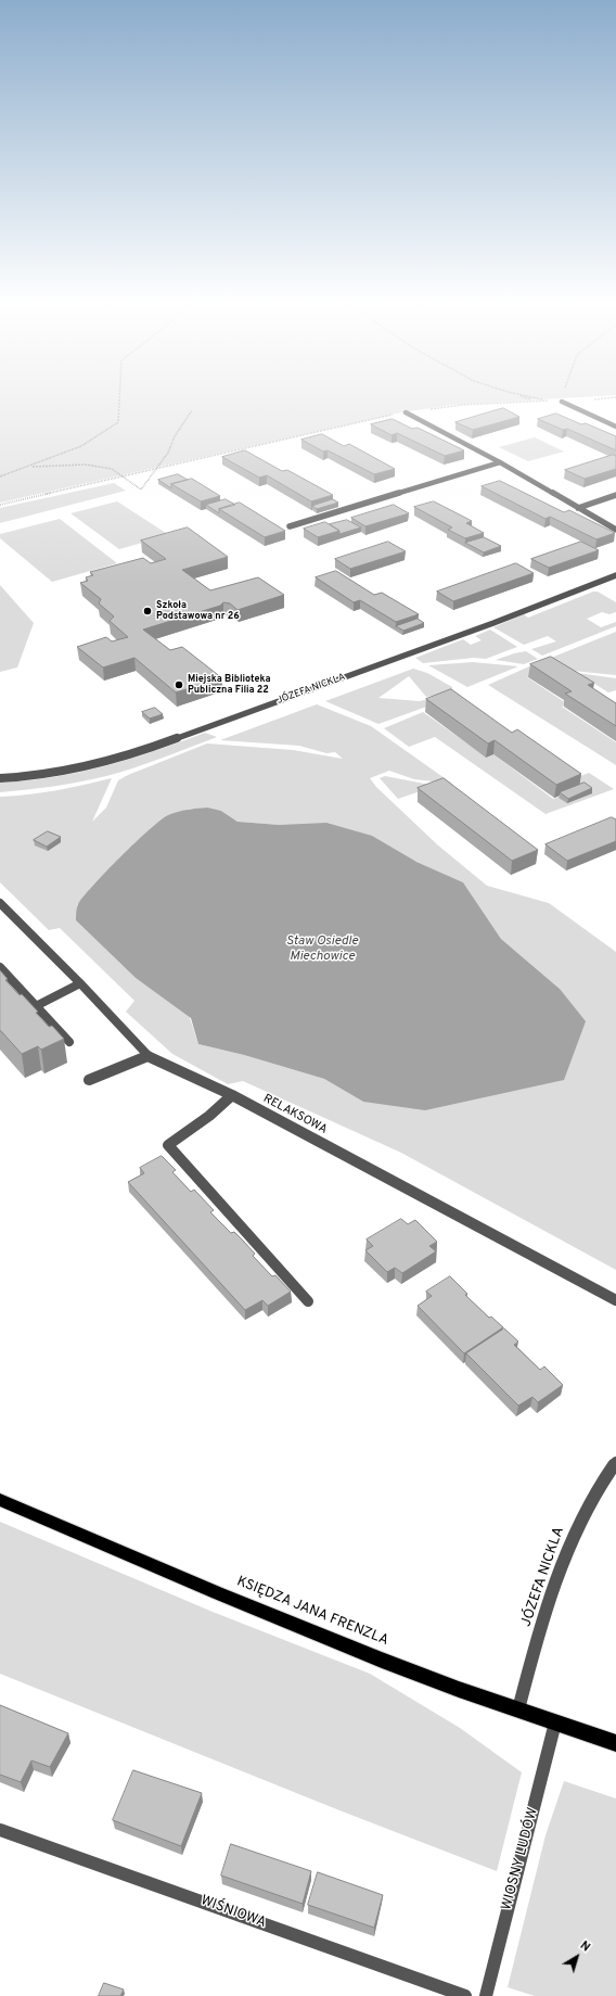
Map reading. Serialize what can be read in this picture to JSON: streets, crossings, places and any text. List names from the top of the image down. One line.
{"streets":{"main road":["KSIĘDZA JANA FRENZLA"],"street":["JÓZEFA NICKLA","RELAKSOWA","WIOSNY LUDÓW","WIŚNIOWA"]},"crossings":[["JÓZEFA NICKLA","KSIĘDZA JANA FRENZLA"],["KSIĘDZA JANA FRENZLA","WIOSNY LUDÓW"]],"water":["Staw Osiedle Miechowice"],"places":["Szkoła Podstawowa nr 26","Miejska Biblioteka Publiczna Filia 22"],"north":"top right"}
